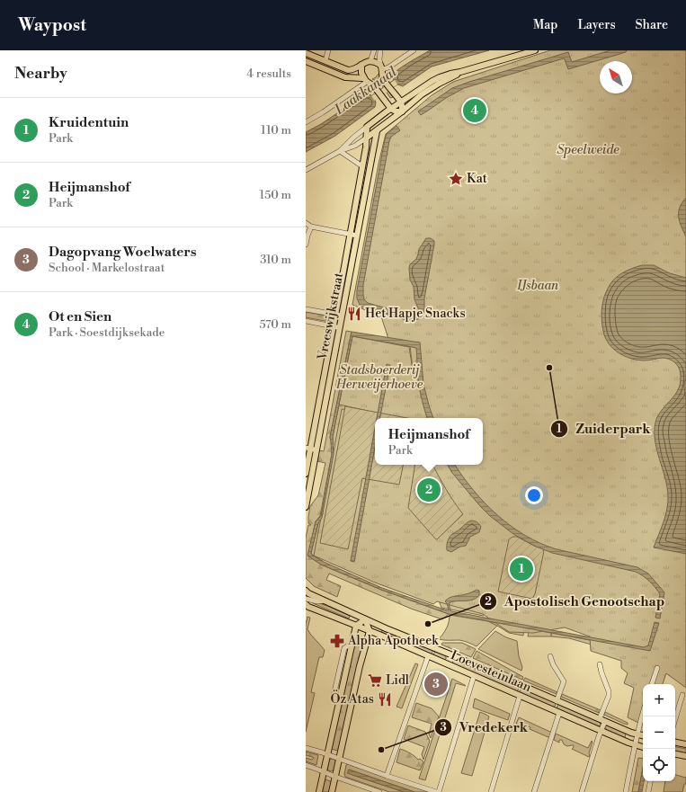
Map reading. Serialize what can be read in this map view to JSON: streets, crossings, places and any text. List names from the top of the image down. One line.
{"streets":{"main road":["Vreeswijkstraat","Loevesteinlaan"]},"water":["Laakkanaal"],"parks":["Speelweide","IJsbaan","Stadsboerderij Herweijerhoeve"],"places":{"place":["Kat"],"restaurant":["Het Hapje Snacks","Öz Atas"],"other":["Zuiderpark","Apostolisch Genootschap","Vredekerk"],"pharmacy":["Alpha Apotheek"],"supermarket":["Lidl"]},"north":"top left","page":{"header":"Waypost","nav":["Map","Layers","Share"],"heading":["Nearby","4 results"],"list":[{"mark":"1","name":"Kruidentuin","note":"Park","value":"110 m"},{"mark":"2","name":"Heijmanshof","note":"Park","value":"150 m"},{"mark":"3","name":"Dagopvang Woelwaters","note":"School · Markelostraat","value":"310 m"},{"mark":"4","name":"Ot en Sien","note":"Park · Soestdijksekade","value":"570 m"}],"pins":["4","2","1","3"],"popup":["Heijmanshof","Park"],"map_buttons":["+","−"]}}
